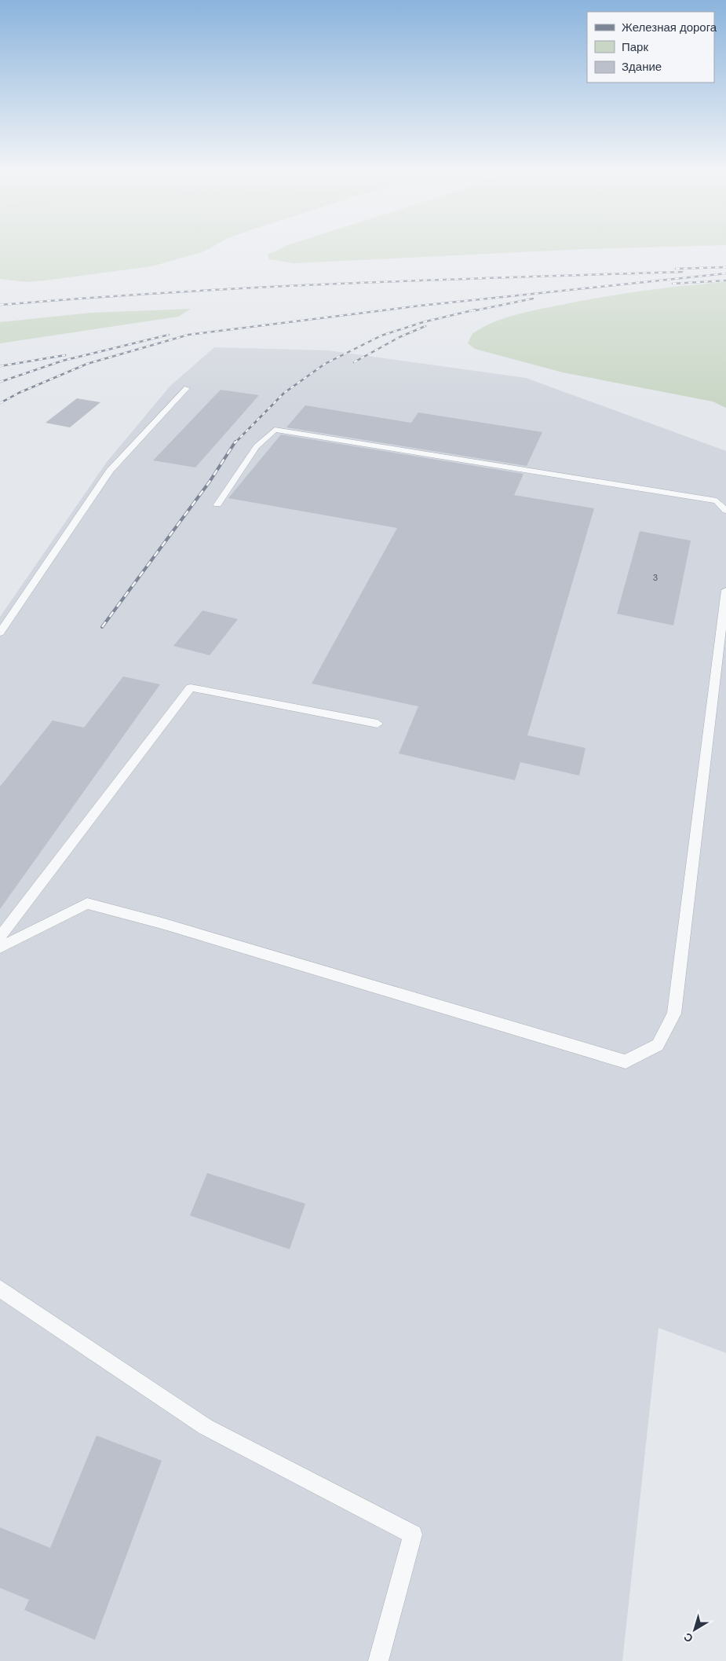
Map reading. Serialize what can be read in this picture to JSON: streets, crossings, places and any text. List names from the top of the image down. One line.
{"house_numbers":["3"],"legend":["Железная дорога","Парк","Здание"],"north":"bottom left"}
